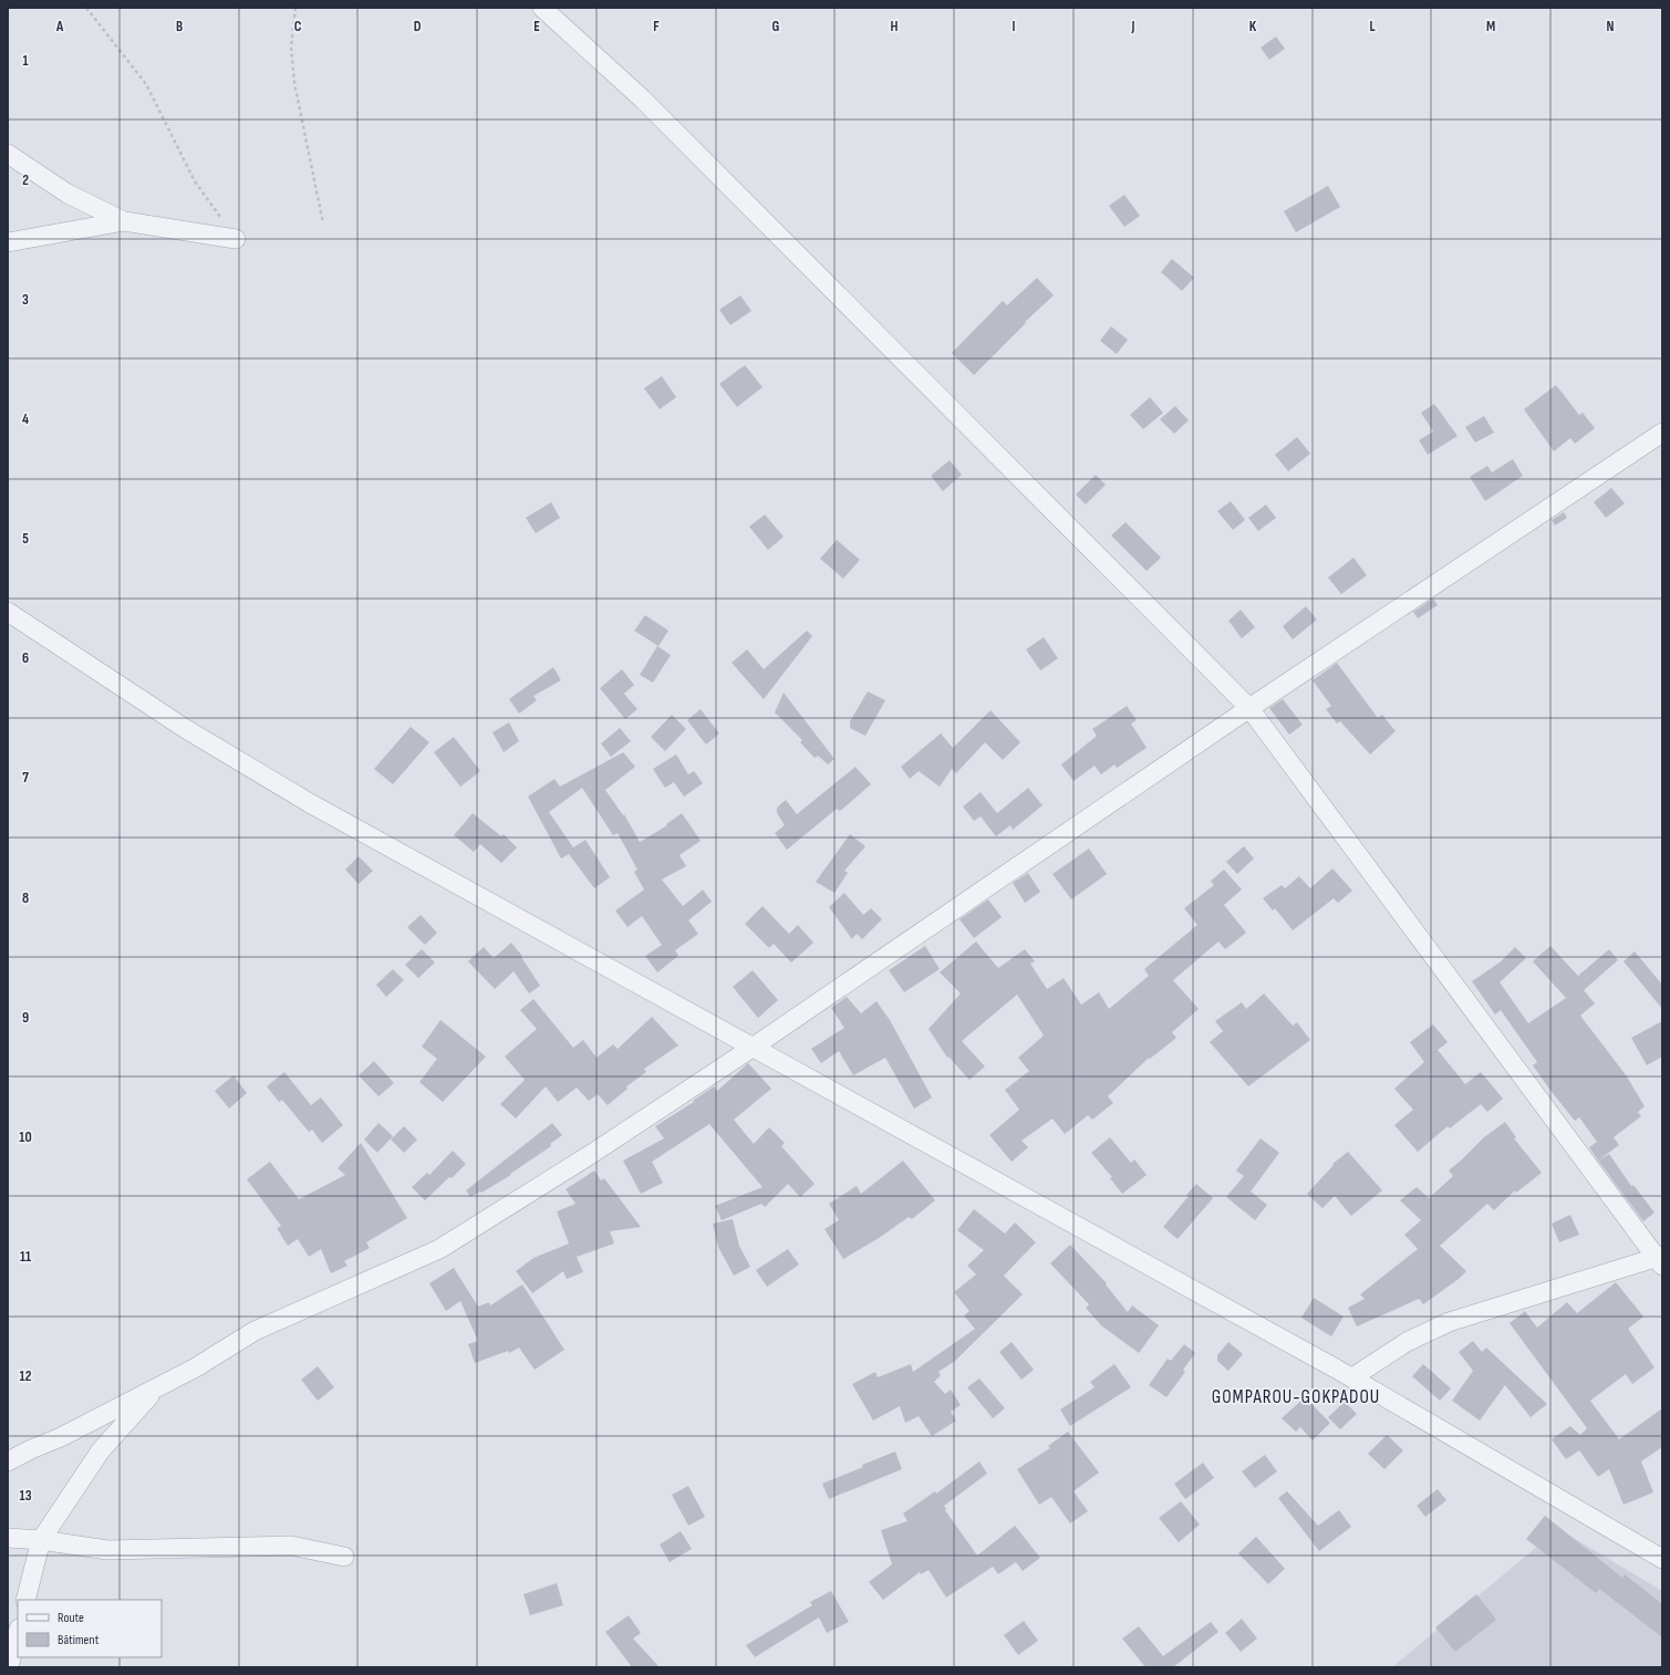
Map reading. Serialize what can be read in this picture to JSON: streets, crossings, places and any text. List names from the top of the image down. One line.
{"districts":["GOMPAROU-GOKPADOU"],"legend":["Route","Bâtiment"],"grid":{"columns":["A","B","C","D","E","F","G","H","I","J","K","L","M","N"],"rows":["1","2","3","4","5","6","7","8","9","10","11","12","13"]}}
